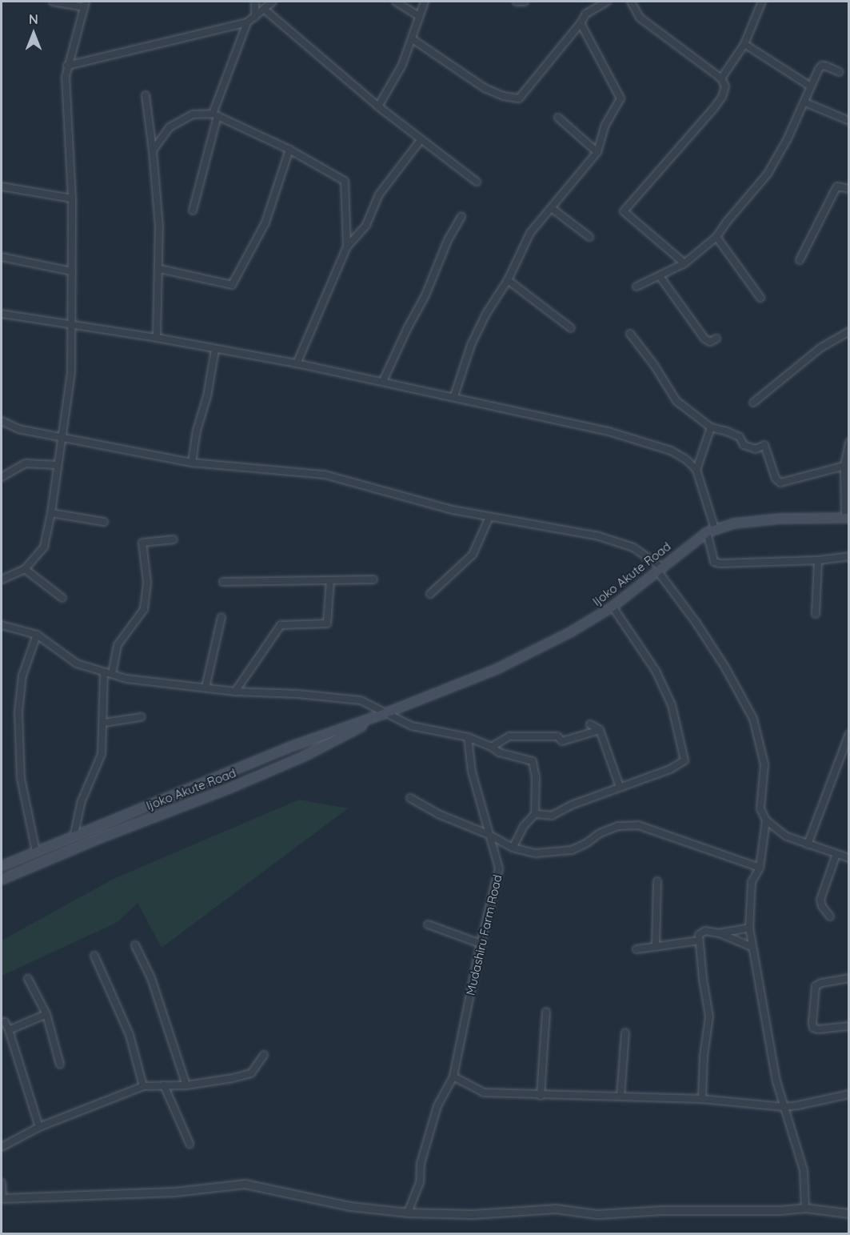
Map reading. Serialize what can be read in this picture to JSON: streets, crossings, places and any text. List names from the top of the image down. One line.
{"streets":{"main road":["Ijoko Akute Road"],"street":["Mudashiru Farm Road"]},"north":"top"}
